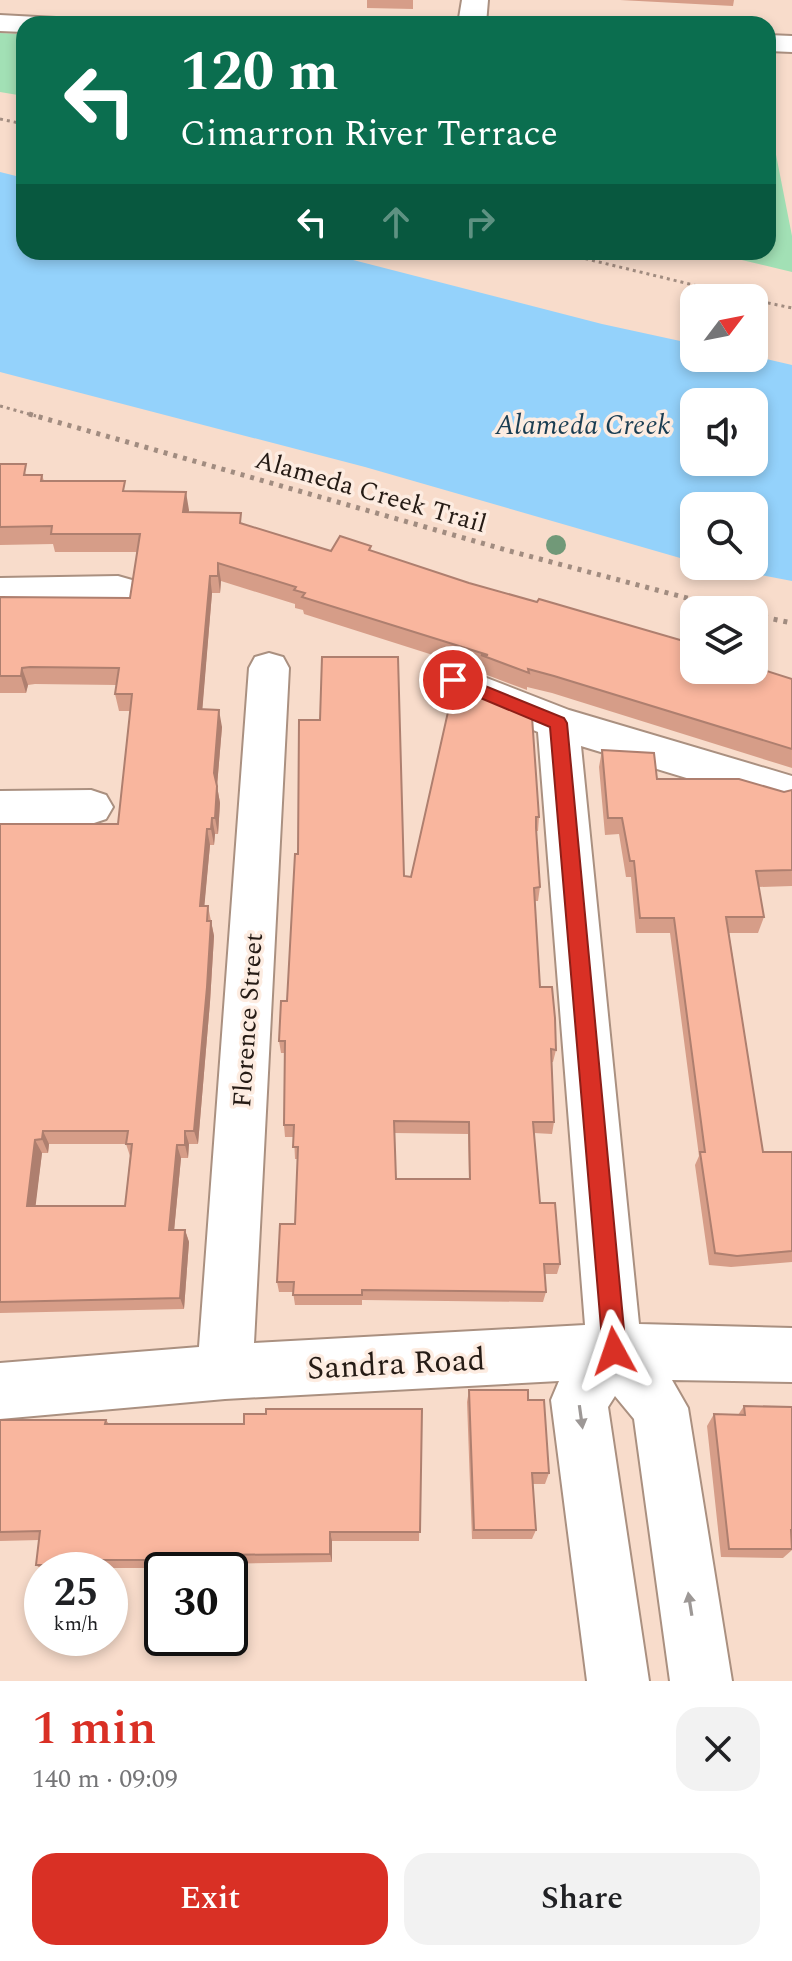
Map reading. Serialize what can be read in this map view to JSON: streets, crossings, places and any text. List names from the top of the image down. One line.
{"streets":{"street":["Florence Street","Sandra Road"],"path":["Alameda Creek Trail"]},"crossings":[["Florence Street","Sandra Road"]],"water":["Alameda Creek"],"north":"top right","page":{"turn":["120 m","Cimarron River Terrace"],"speed":"25 km/h","limit":"30","heading":["1 min","140 m · 09:09"],"buttons":["Exit","Share"]}}
